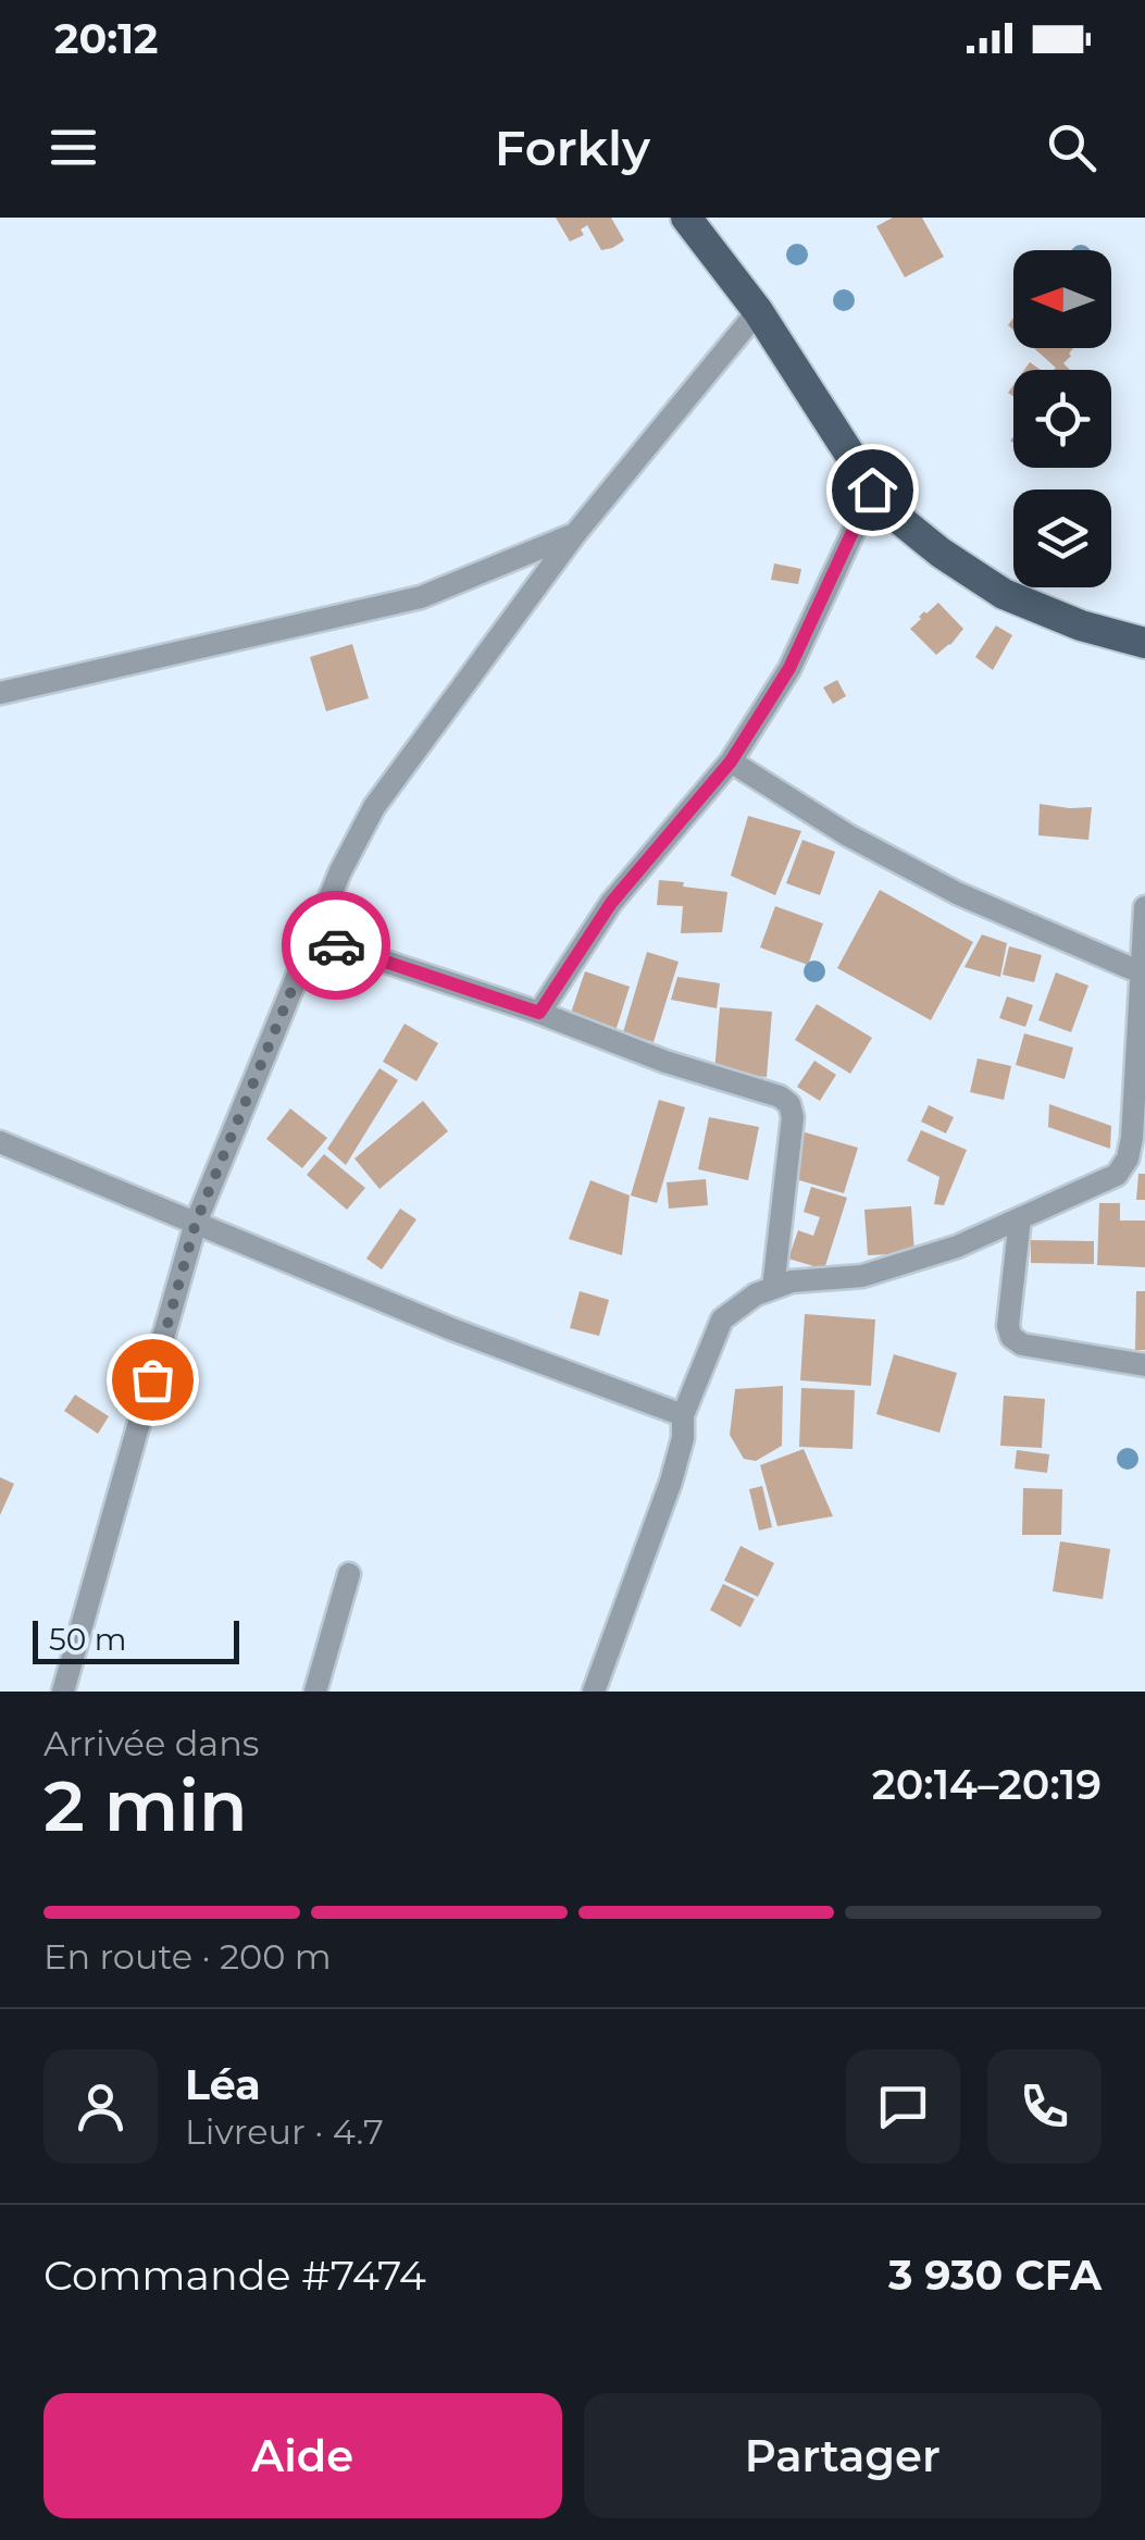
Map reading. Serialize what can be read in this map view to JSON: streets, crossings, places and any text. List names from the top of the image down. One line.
{"scale_bar":"50 m","north":"left","page":{"status":"20:12","header":"Forkly","scale":"50 m","heading":["2 min","Arrivée dans","20:14–20:19"],"panel":["Léa","Livreur · 4.7","Commande #7474","3 930 CFA"],"bar":"En route · 200 m","buttons":["Aide","Partager"]}}
